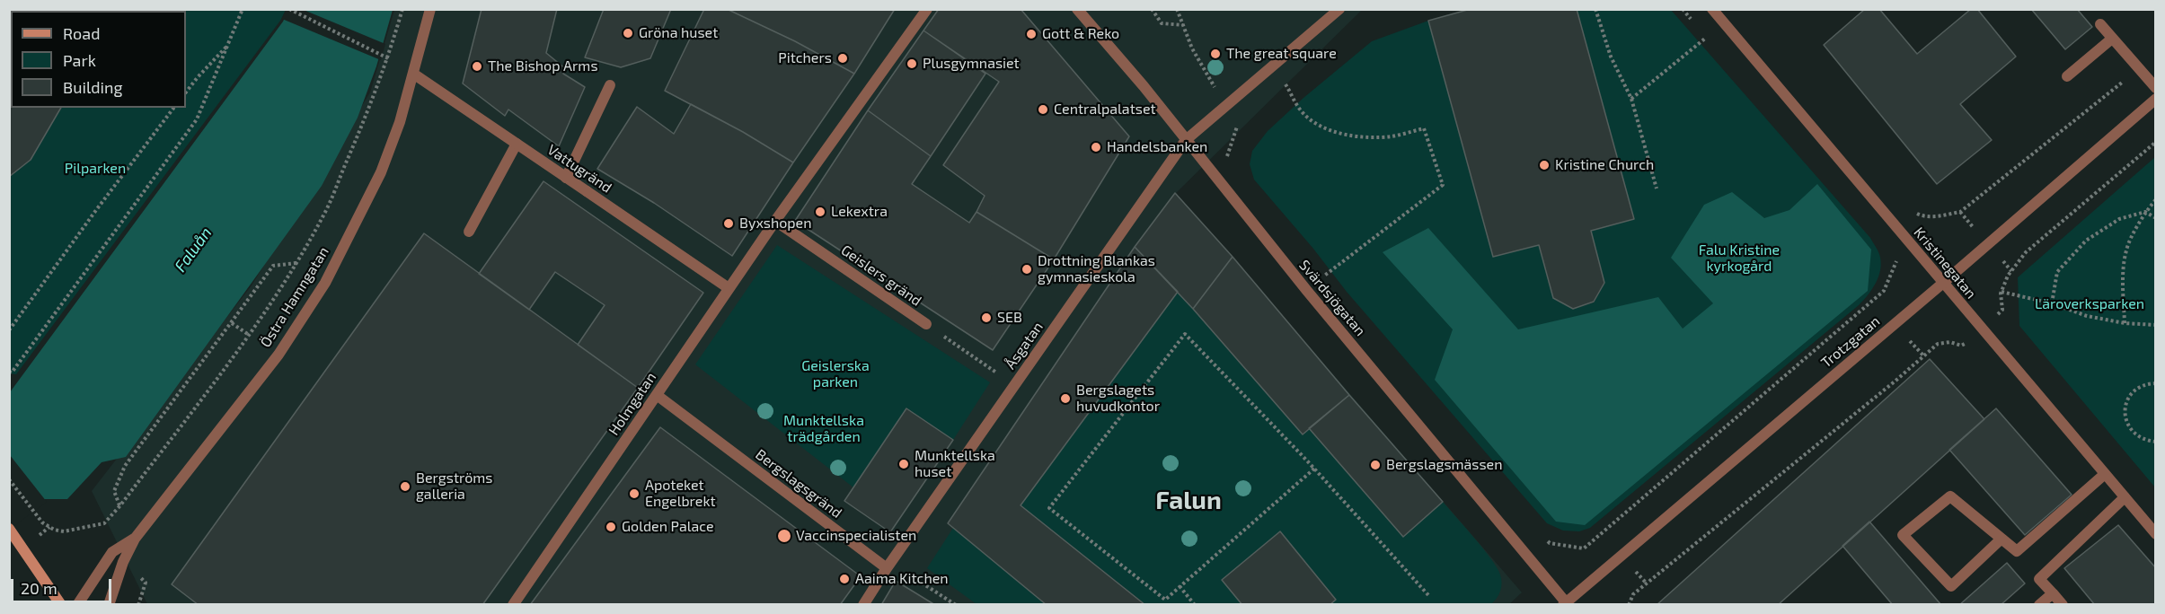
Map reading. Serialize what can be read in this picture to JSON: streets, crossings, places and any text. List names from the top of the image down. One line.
{"streets":{"street":["Vattugränd","Kristinegatan","Geislers gränd","Östra Hamngatan","Svärdsjögatan","Trotzgatan","Åsgatan","Holmgatan","Bergslagsgränd"]},"crossings":[["Vattugränd","Östra Hamngatan"],["Vattugränd","Holmgatan"],["Kristinegatan","Trotzgatan"],["Geislers gränd","Holmgatan"],["Svärdsjögatan","Trotzgatan"],["Svärdsjögatan","Åsgatan"],["Åsgatan","Bergslagsgränd"],["Holmgatan","Bergslagsgränd"]],"districts":["Falun"],"water":["Faluån"],"parks":["Pilparken","Falu Kristine kyrkogård","Läroverksparken","Geislerska parken","Munktellska trädgården"],"places":["Gröna huset","Gott & Reko","The great square","Pitchers","Plusgymnasiet","The Bishop Arms","Centralpalatset","Handelsbanken","Kristine Church","Lekextra","Byxshopen","Drottning Blankas gymnasieskola","SEB","Bergslagets huvudkontor","Munktellska huset","Bergslagsmässen","Bergströms galleria","Apoteket Engelbrekt","Golden Palace","Vaccinspecialisten","Aaima Kitchen"],"legend":["Road","Park","Building"],"scale_bar":"20 m"}
